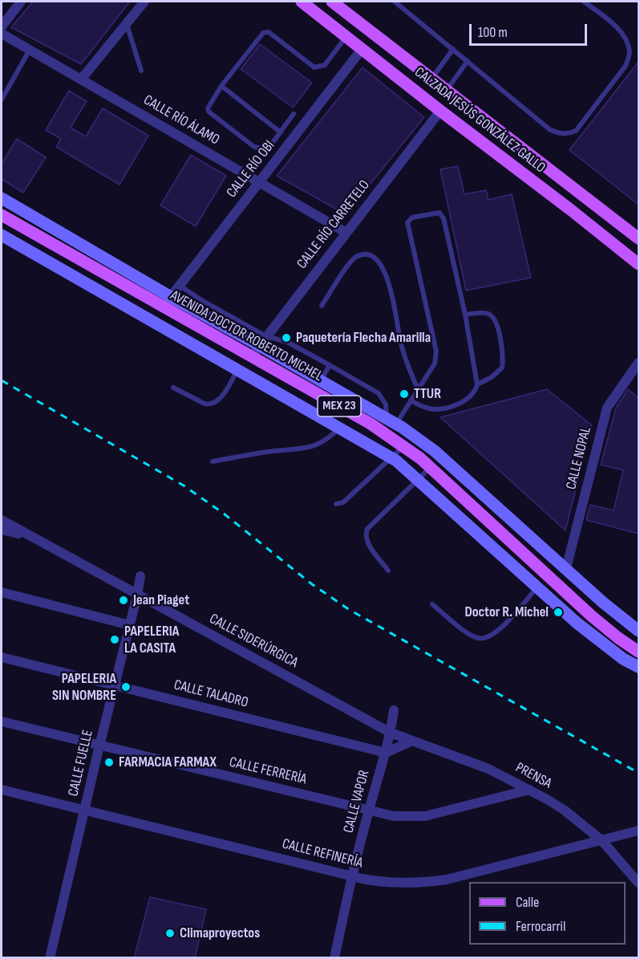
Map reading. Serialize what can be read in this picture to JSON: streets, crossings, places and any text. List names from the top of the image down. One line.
{"streets":{"main road":["CALZADA JESÚS GONZÁLEZ GALLO","AVENIDA DOCTOR ROBERTO MICHEL","MEX 23"],"street":["CALLE RÍO ÁLAMO","CALLE RÍO OBI","CALLE RÍO CARRETELO","CALLE NOPAL","CALLE SIDERÚRGICA","CALLE TALADRO","CALLE FUELLE","CALLE FERRERÍA","PRENSA","CALLE VAPOR","CALLE REFINERÍA"]},"crossings":[["CALLE RÍO ÁLAMO","CALLE RÍO OBI"],["CALLE RÍO ÁLAMO","CALLE RÍO CARRETELO"],["CALZADA JESÚS GONZÁLEZ GALLO","CALLE RÍO OBI"],["CALZADA JESÚS GONZÁLEZ GALLO","CALLE RÍO CARRETELO"],["CALLE RÍO OBI","AVENIDA DOCTOR ROBERTO MICHEL"],["CALLE RÍO CARRETELO","AVENIDA DOCTOR ROBERTO MICHEL"],["AVENIDA DOCTOR ROBERTO MICHEL","CALLE NOPAL"],["CALLE SIDERÚRGICA","CALLE FUELLE"],["CALLE SIDERÚRGICA","PRENSA"],["CALLE SIDERÚRGICA","CALLE VAPOR"],["CALLE TALADRO","CALLE FUELLE"],["CALLE TALADRO","CALLE VAPOR"],["CALLE FUELLE","CALLE FERRERÍA"],["CALLE FUELLE","CALLE REFINERÍA"],["CALLE FERRERÍA","PRENSA"],["CALLE FERRERÍA","CALLE VAPOR"],["PRENSA","CALLE VAPOR"],["PRENSA","CALLE REFINERÍA"],["CALLE VAPOR","CALLE REFINERÍA"]],"places":["Paquetería Flecha Amarilla","TTUR","Jean Piaget","Doctor R. Michel","PAPELERIA LA CASITA","PAPELERIA SIN NOMBRE","FARMACIA FARMAX","Climaproyectos"],"legend":["Calle","Ferrocarril"],"scale_bar":"100 m"}
